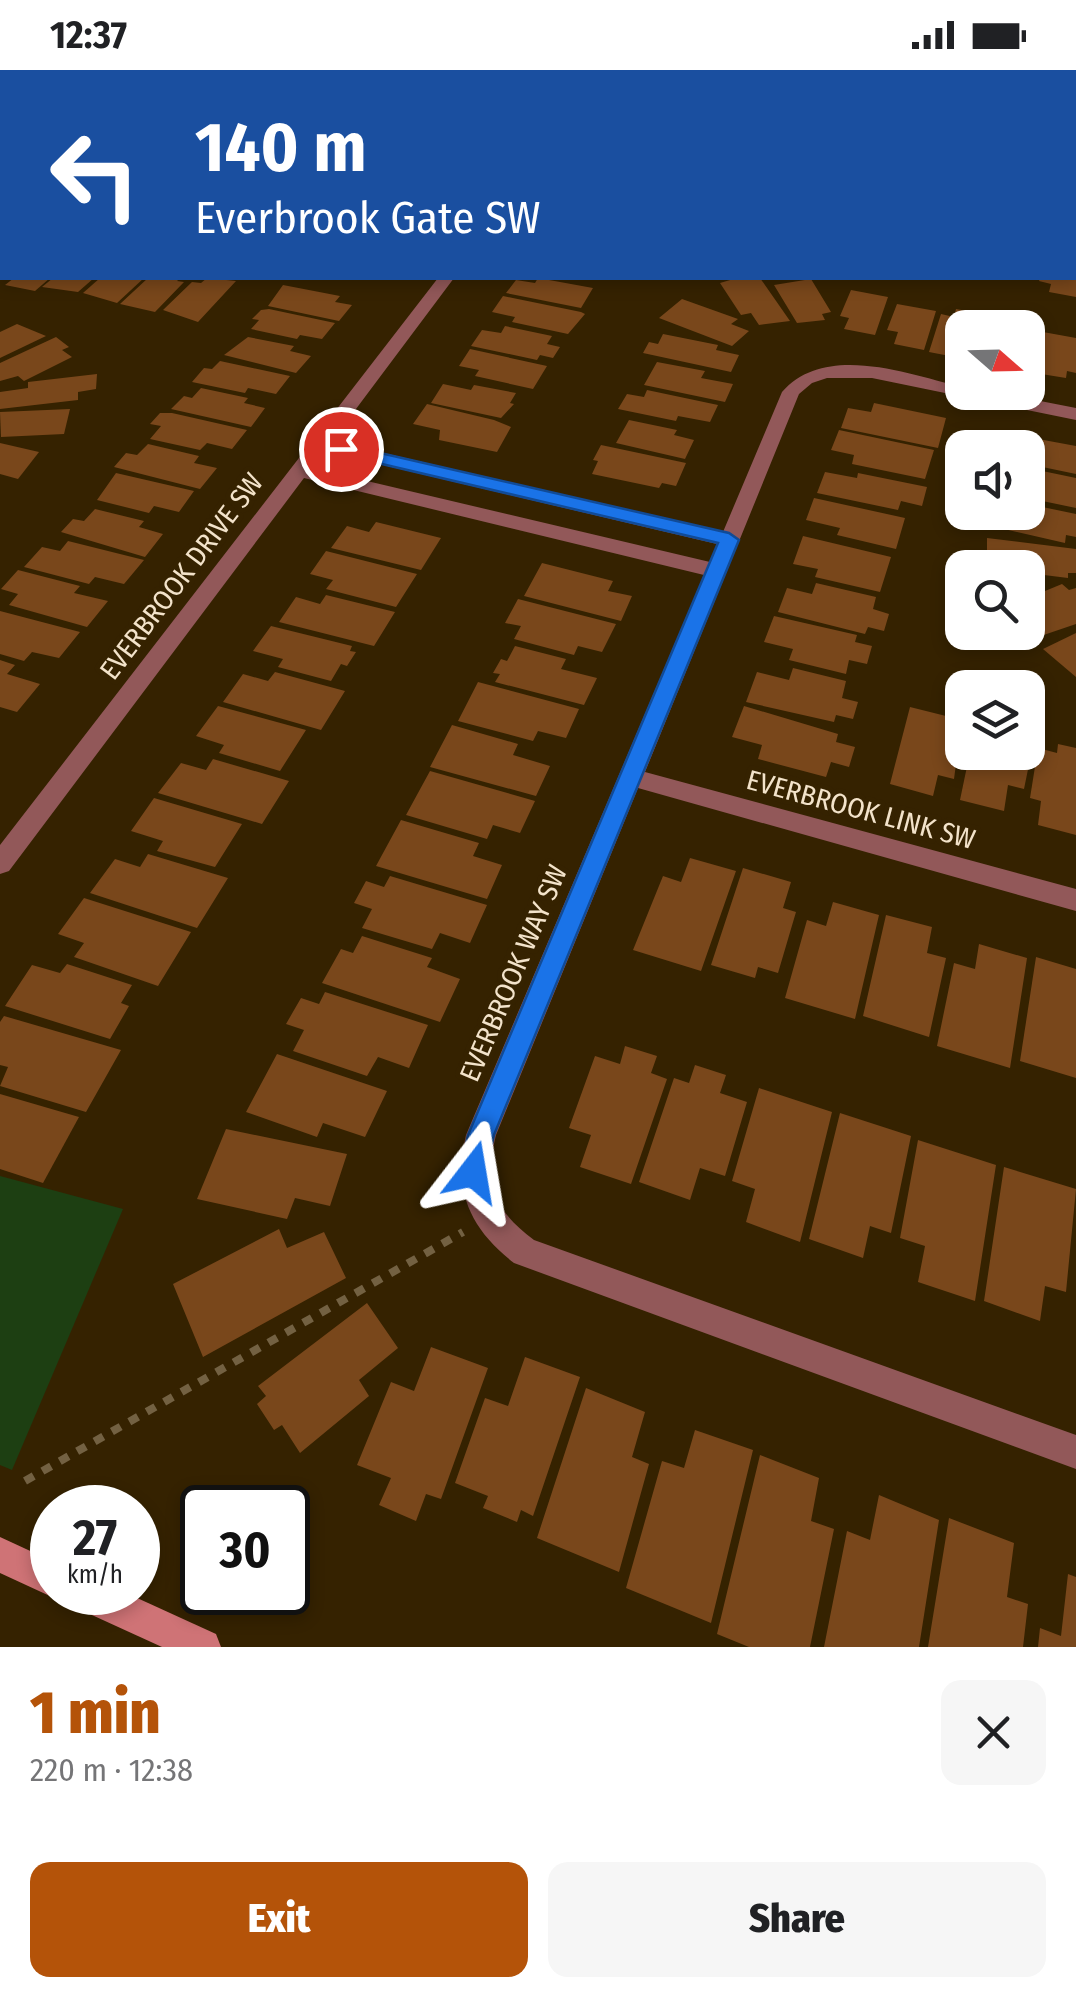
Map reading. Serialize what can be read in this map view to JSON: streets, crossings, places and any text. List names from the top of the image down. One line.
{"streets":{"street":["EVERBROOK DRIVE SW","EVERBROOK LINK SW","EVERBROOK WAY SW"]},"crossings":[["EVERBROOK LINK SW","EVERBROOK WAY SW"]],"north":"right","page":{"status":"12:37","turn":["140 m","Everbrook Gate SW"],"speed":"27 km/h","limit":"30","heading":["1 min","220 m · 12:38"],"buttons":["Exit","Share"]}}
